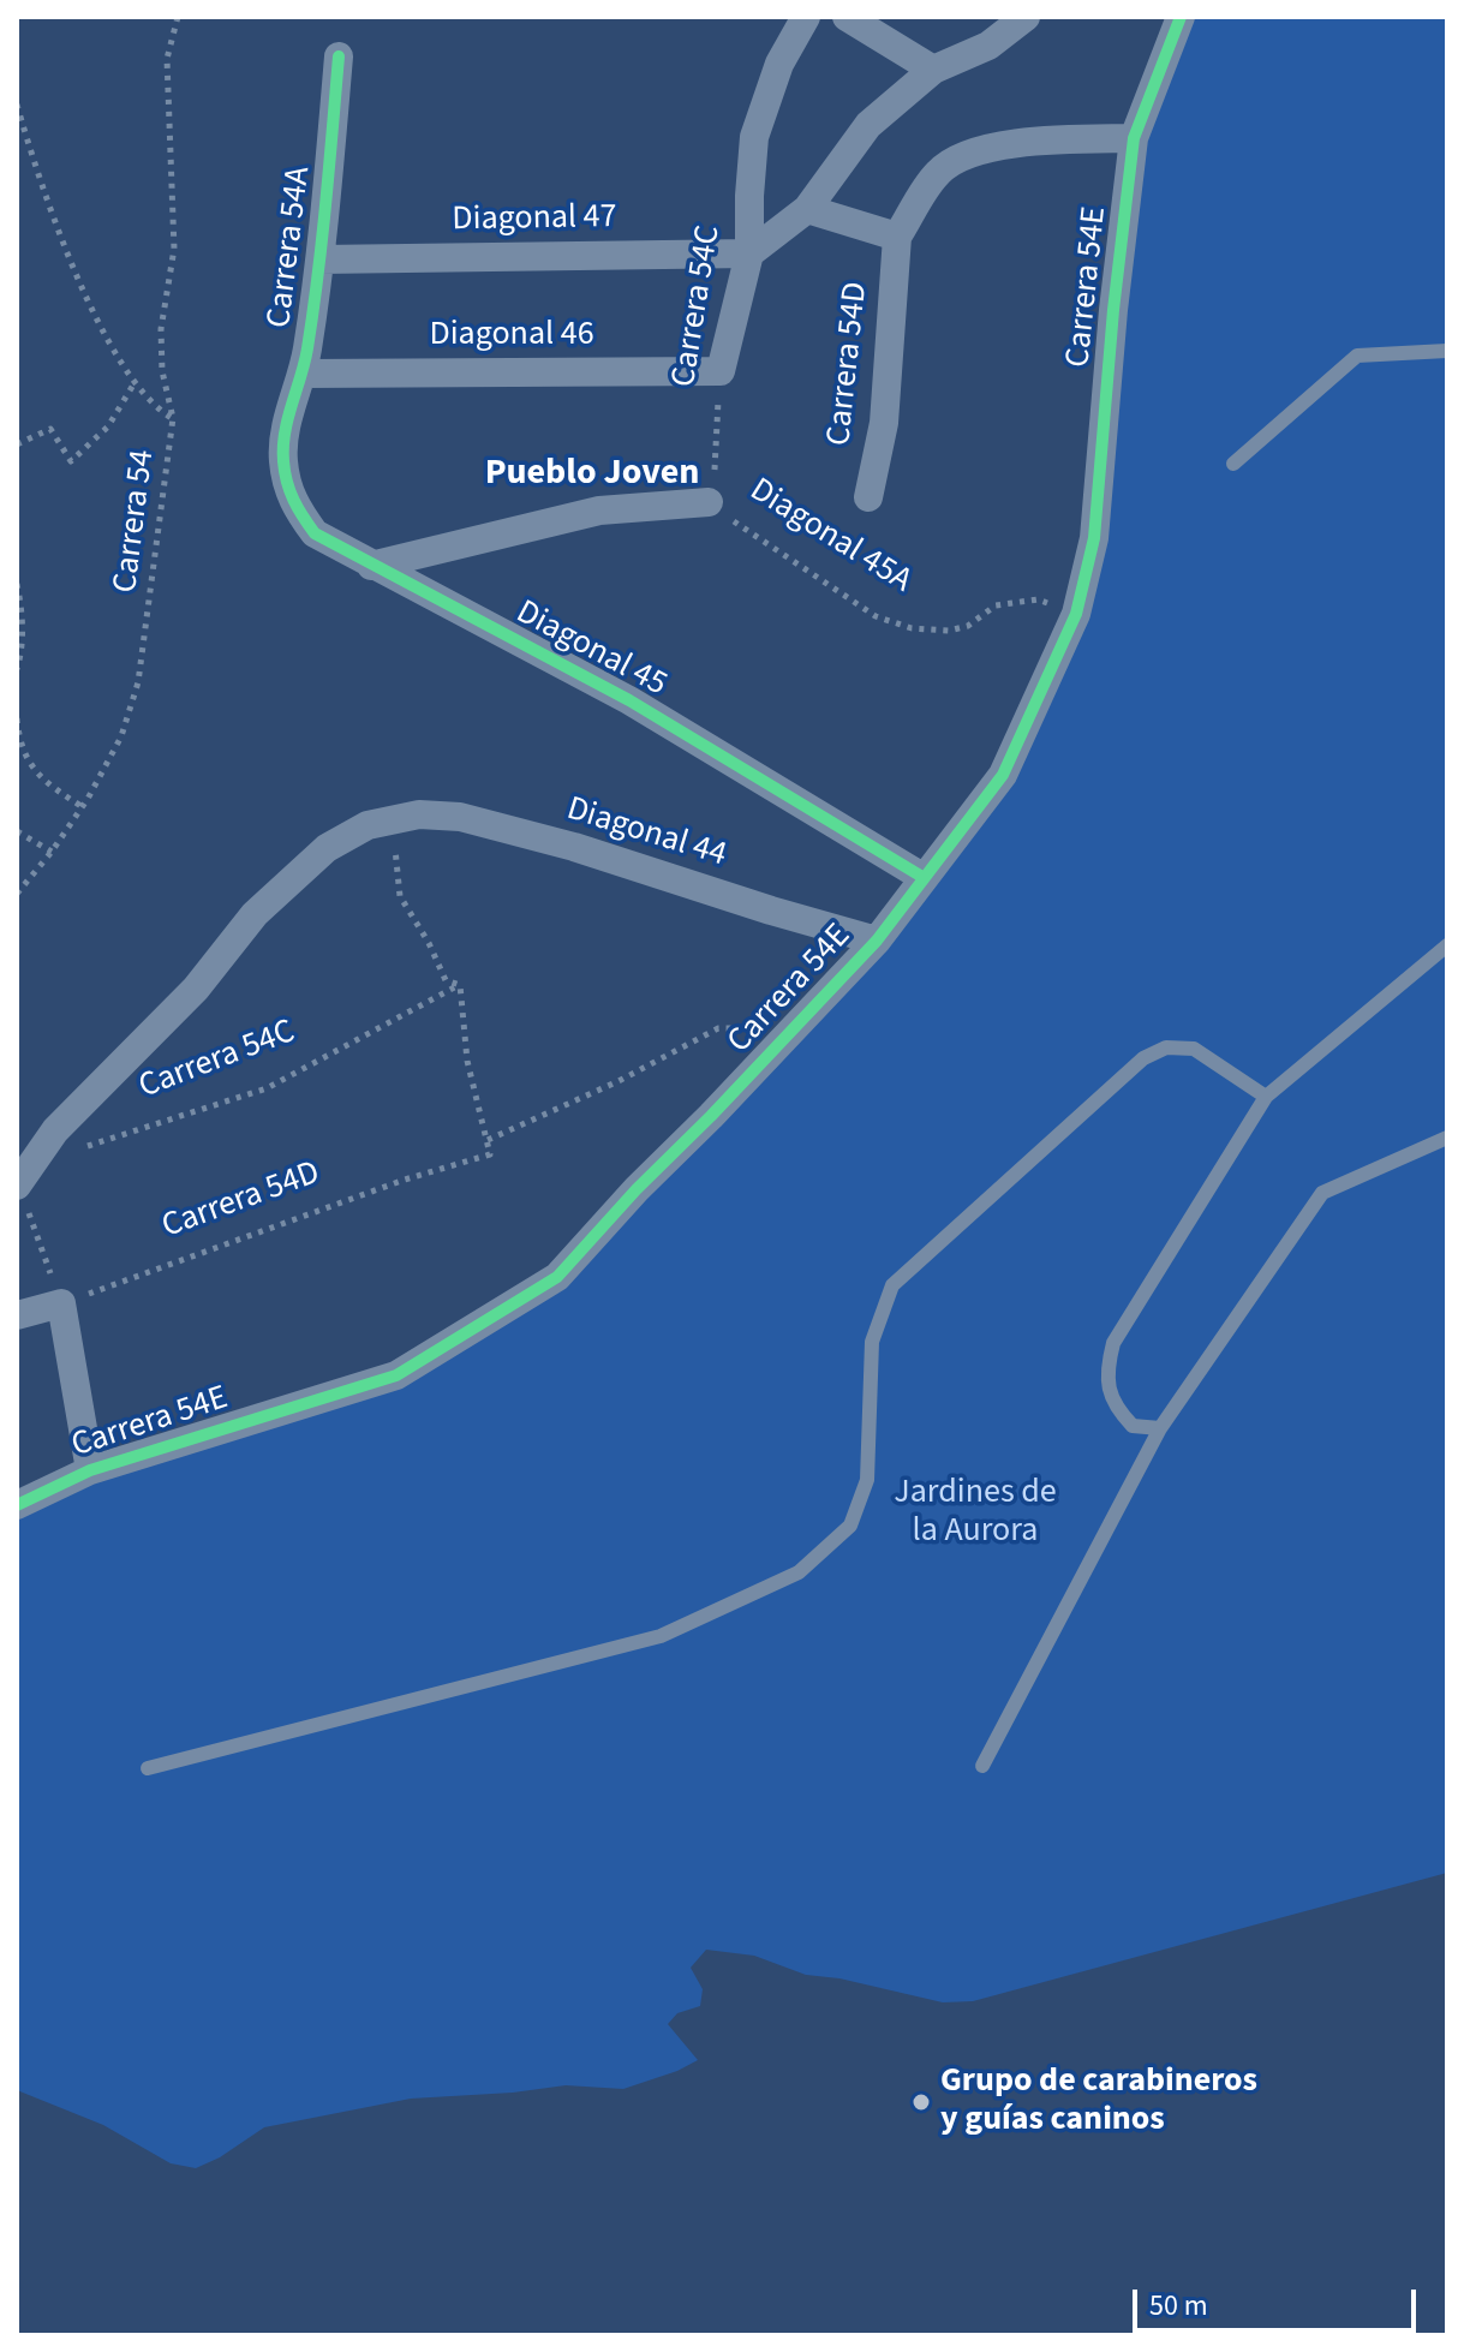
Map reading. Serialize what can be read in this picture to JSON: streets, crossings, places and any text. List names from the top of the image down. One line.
{"streets":{"street":["Diagonal 47","Carrera 54A","Carrera 54E","Carrera 54C","Diagonal 46","Carrera 54D","Diagonal 45A","Diagonal 45","Diagonal 44"],"path":["Carrera 54"]},"crossings":[["Diagonal 47","Carrera 54A"],["Diagonal 47","Carrera 54C"],["Carrera 54A","Diagonal 46"],["Carrera 54A","Diagonal 45"],["Carrera 54E","Diagonal 45A"],["Carrera 54E","Diagonal 45"],["Carrera 54E","Diagonal 44"],["Carrera 54C","Diagonal 46"],["Carrera 54C","Diagonal 45A"],["Carrera 54C","Diagonal 44"],["Diagonal 45A","Diagonal 45"]],"districts":["Pueblo Joven"],"parks":["Jardines de la Aurora"],"places":["Grupo de carabineros y guías caninos"],"scale_bar":"50 m"}
